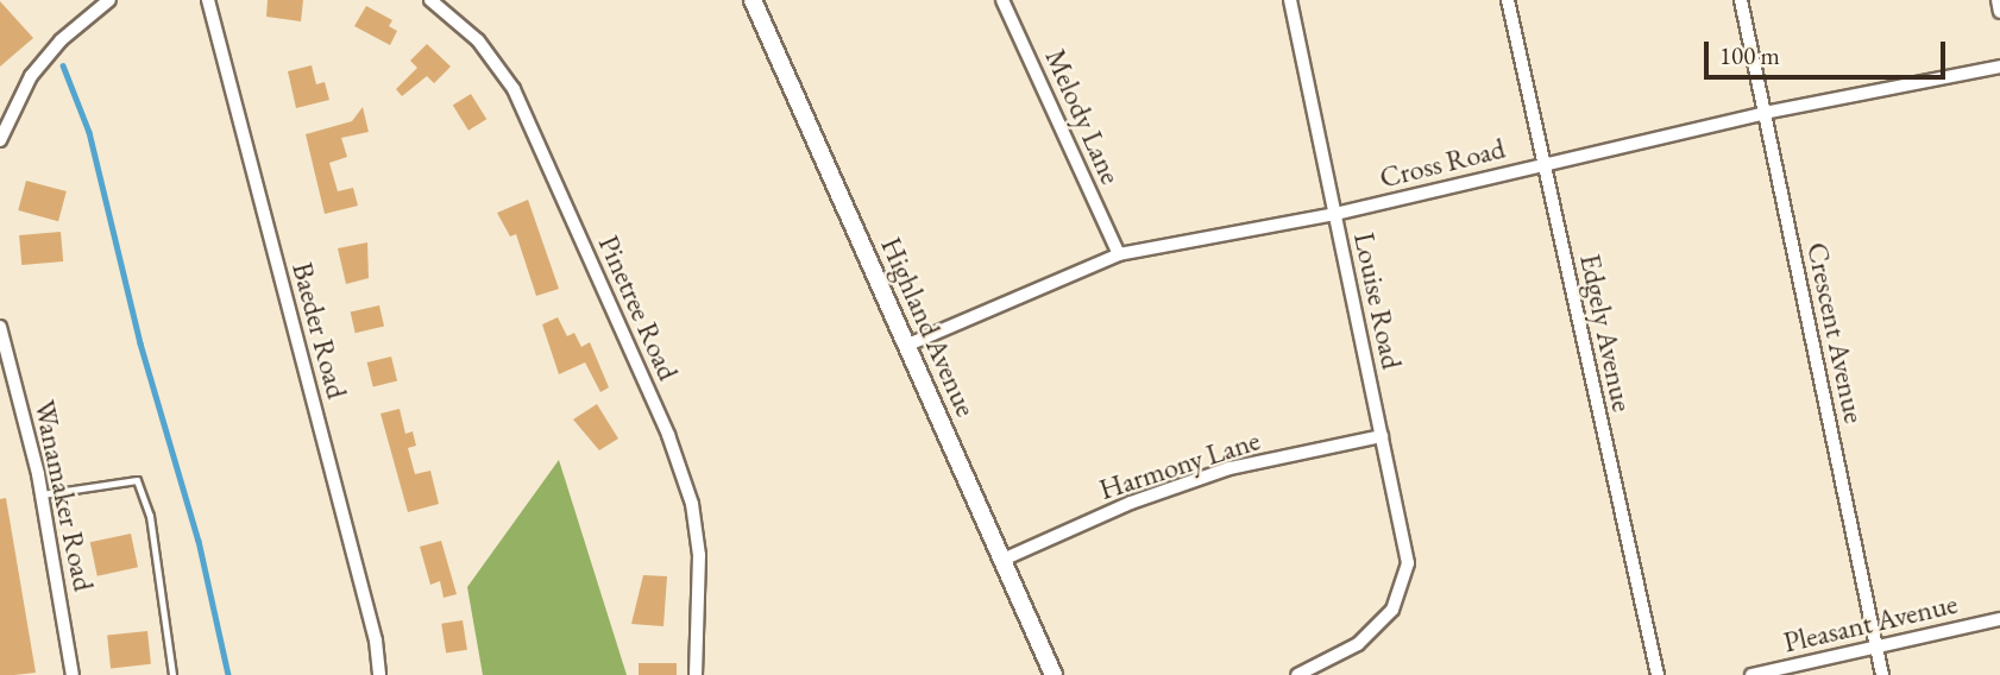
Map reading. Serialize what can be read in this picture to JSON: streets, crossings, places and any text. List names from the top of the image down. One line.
{"streets":{"street":["Melody Lane","Cross Road","Louise Road","Pinetree Road","Highland Avenue","Baeder Road","Edgely Avenue","Crescent Avenue","Harmony Lane","Wanamaker Road","Pleasant Avenue"]},"crossings":[["Melody Lane","Cross Road"],["Cross Road","Louise Road"],["Cross Road","Highland Avenue"],["Cross Road","Edgely Avenue"],["Cross Road","Crescent Avenue"],["Louise Road","Harmony Lane"],["Highland Avenue","Harmony Lane"],["Crescent Avenue","Pleasant Avenue"]],"scale_bar":"100 m"}
